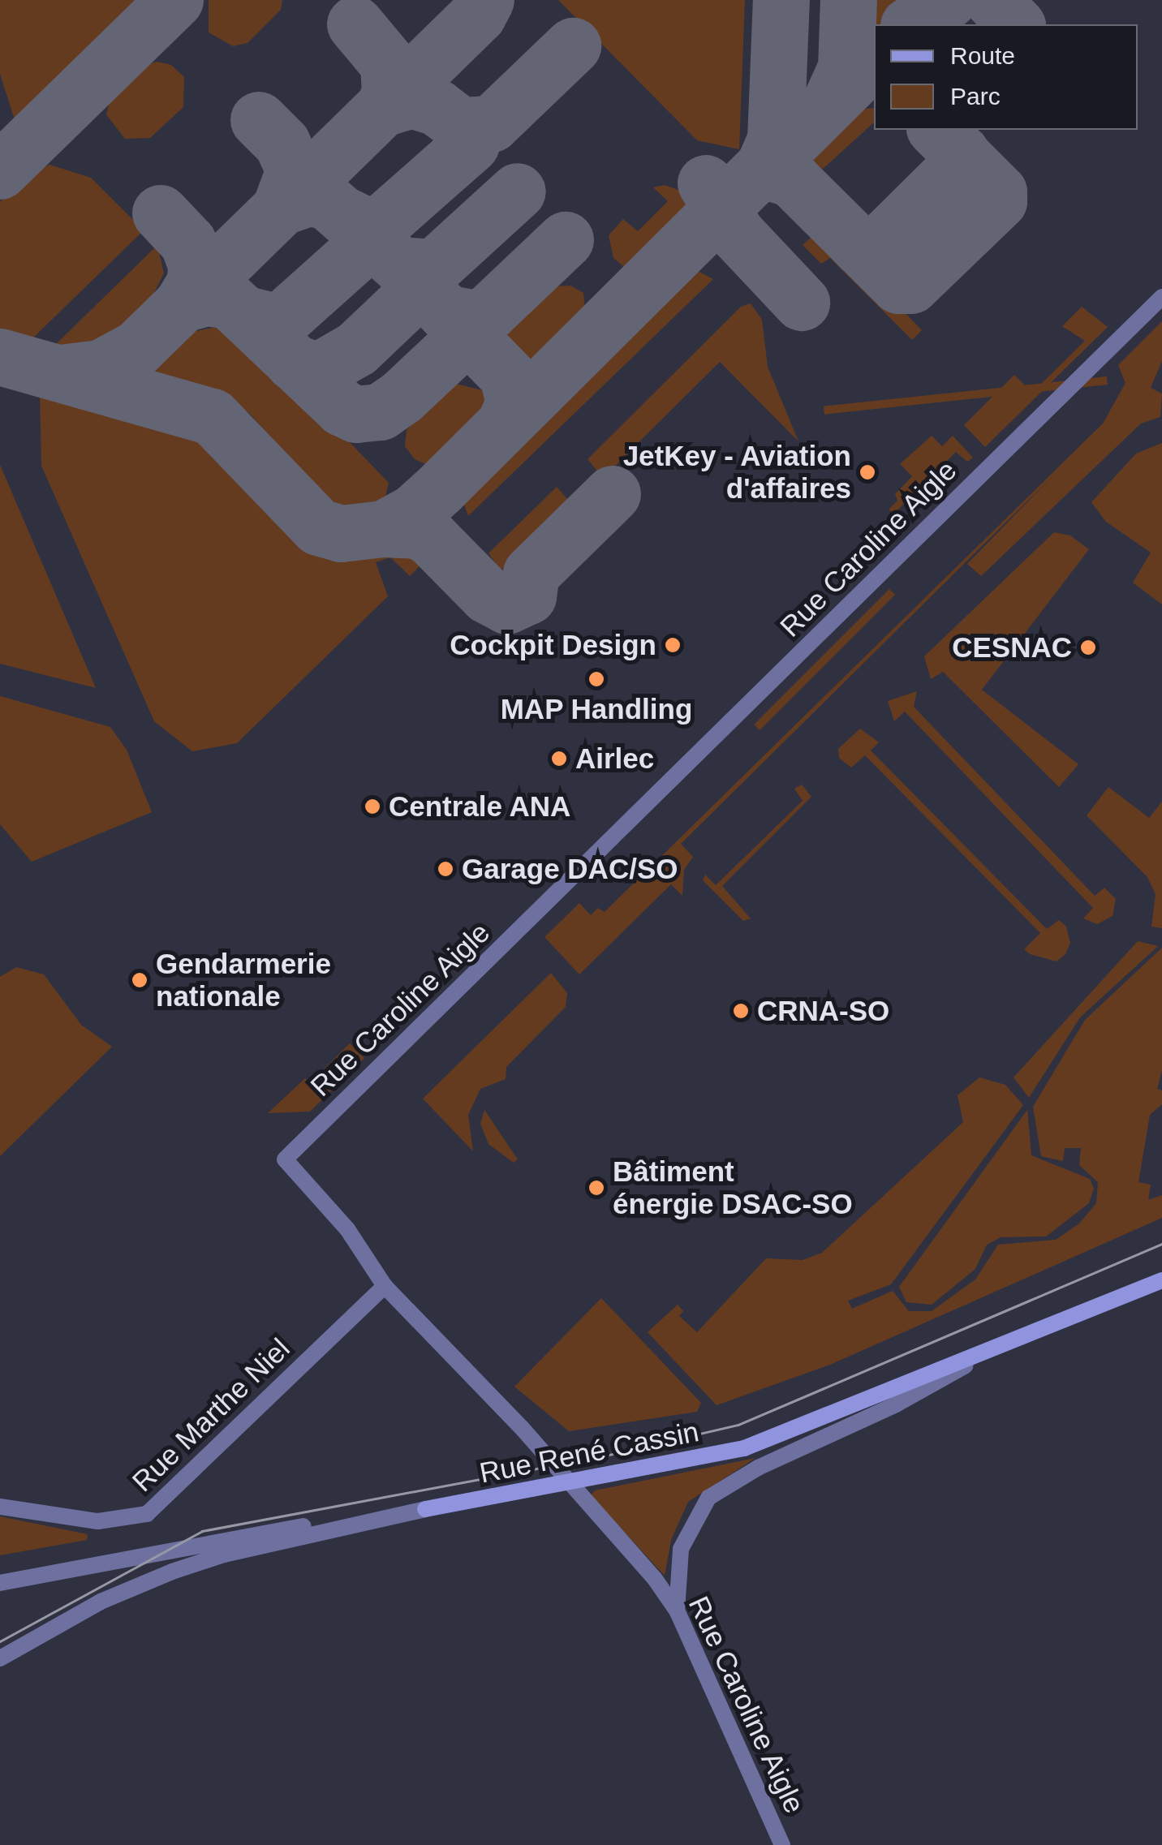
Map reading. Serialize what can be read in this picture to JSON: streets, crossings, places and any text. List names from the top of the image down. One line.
{"streets":{"street":["Rue Caroline Aigle","Rue Marthe Niel","Rue René Cassin"]},"crossings":[["Rue Caroline Aigle","Rue Marthe Niel"],["Rue Caroline Aigle","Rue René Cassin"]],"places":["JetKey - Aviation d'affaires","Cockpit Design","CESNAC","MAP Handling","Airlec","Centrale ANA","Garage DAC/SO","Gendarmerie nationale","CRNA-SO","Bâtiment énergie DSAC-SO"],"legend":["Route","Parc"]}
